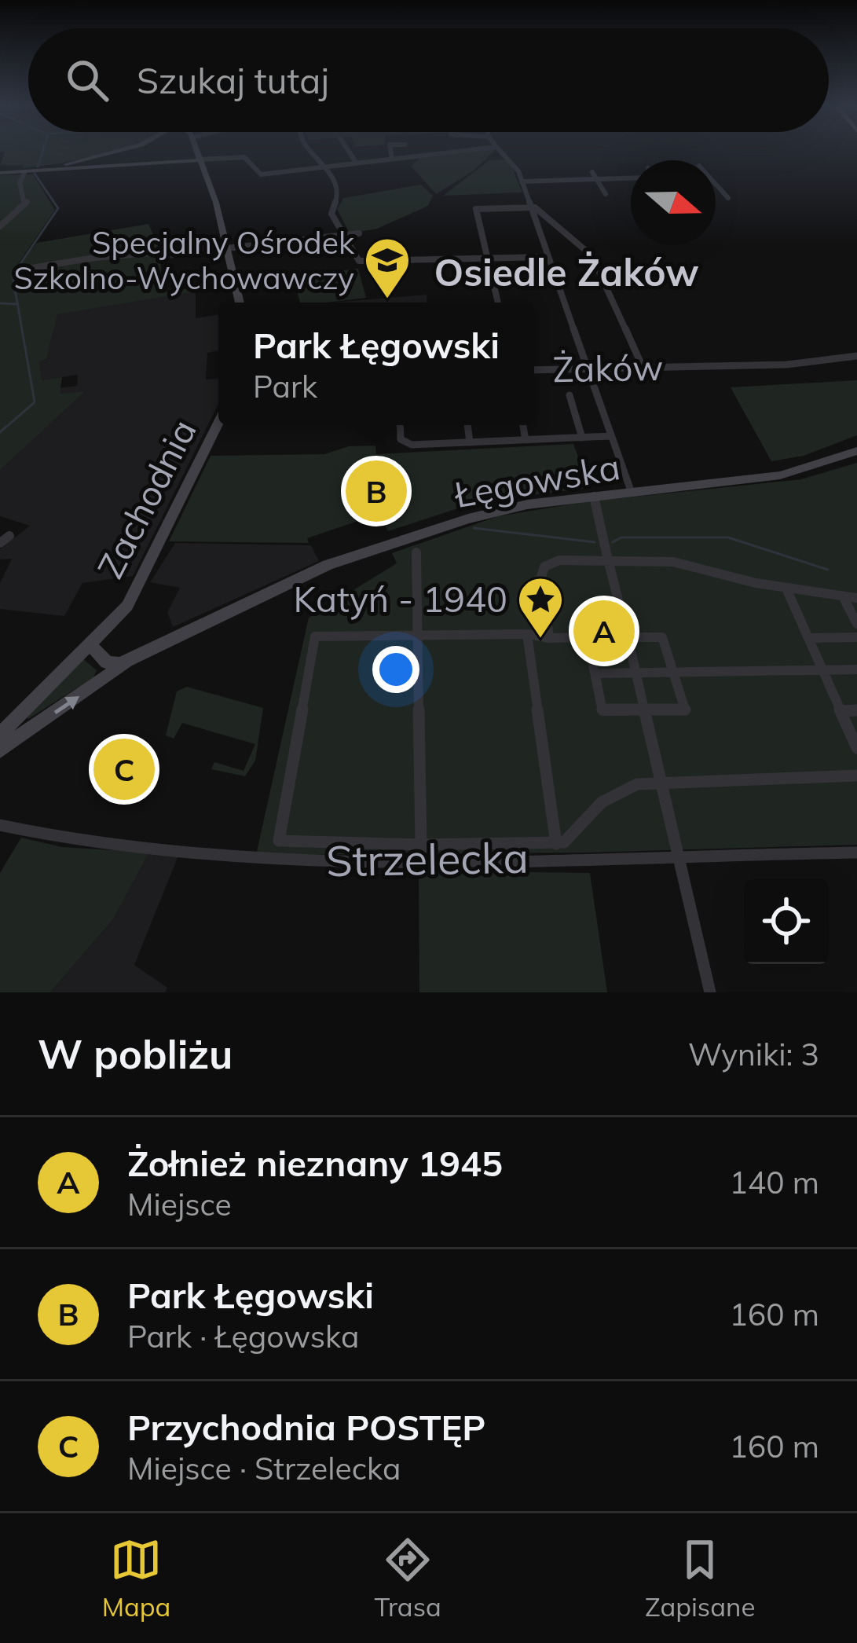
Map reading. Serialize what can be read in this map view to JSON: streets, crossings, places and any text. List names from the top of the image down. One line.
{"streets":{"street":["Żaków","Łęgowska","Zachodnia","Strzelecka"]},"districts":["Osiedle Żaków"],"places":{"school or university":["Specjalny Ośrodek Szkolno-Wychowawczy"],"place":["Katyń - 1940"]},"north":"right","page":{"search":"Szukaj tutaj","popup":["Park Łęgowski","Park"],"pins":["B","A","C"],"heading":["W pobliżu","Wyniki: 3"],"list":[{"mark":"A","name":"Żołnież nieznany 1945","note":"Miejsce","value":"140 m"},{"mark":"B","name":"Park Łęgowski","note":"Park · Łęgowska","value":"160 m"},{"mark":"C","name":"Przychodnia POSTĘP","note":"Miejsce · Strzelecka","value":"160 m"}],"nav":["Mapa","Trasa","Zapisane"]}}
